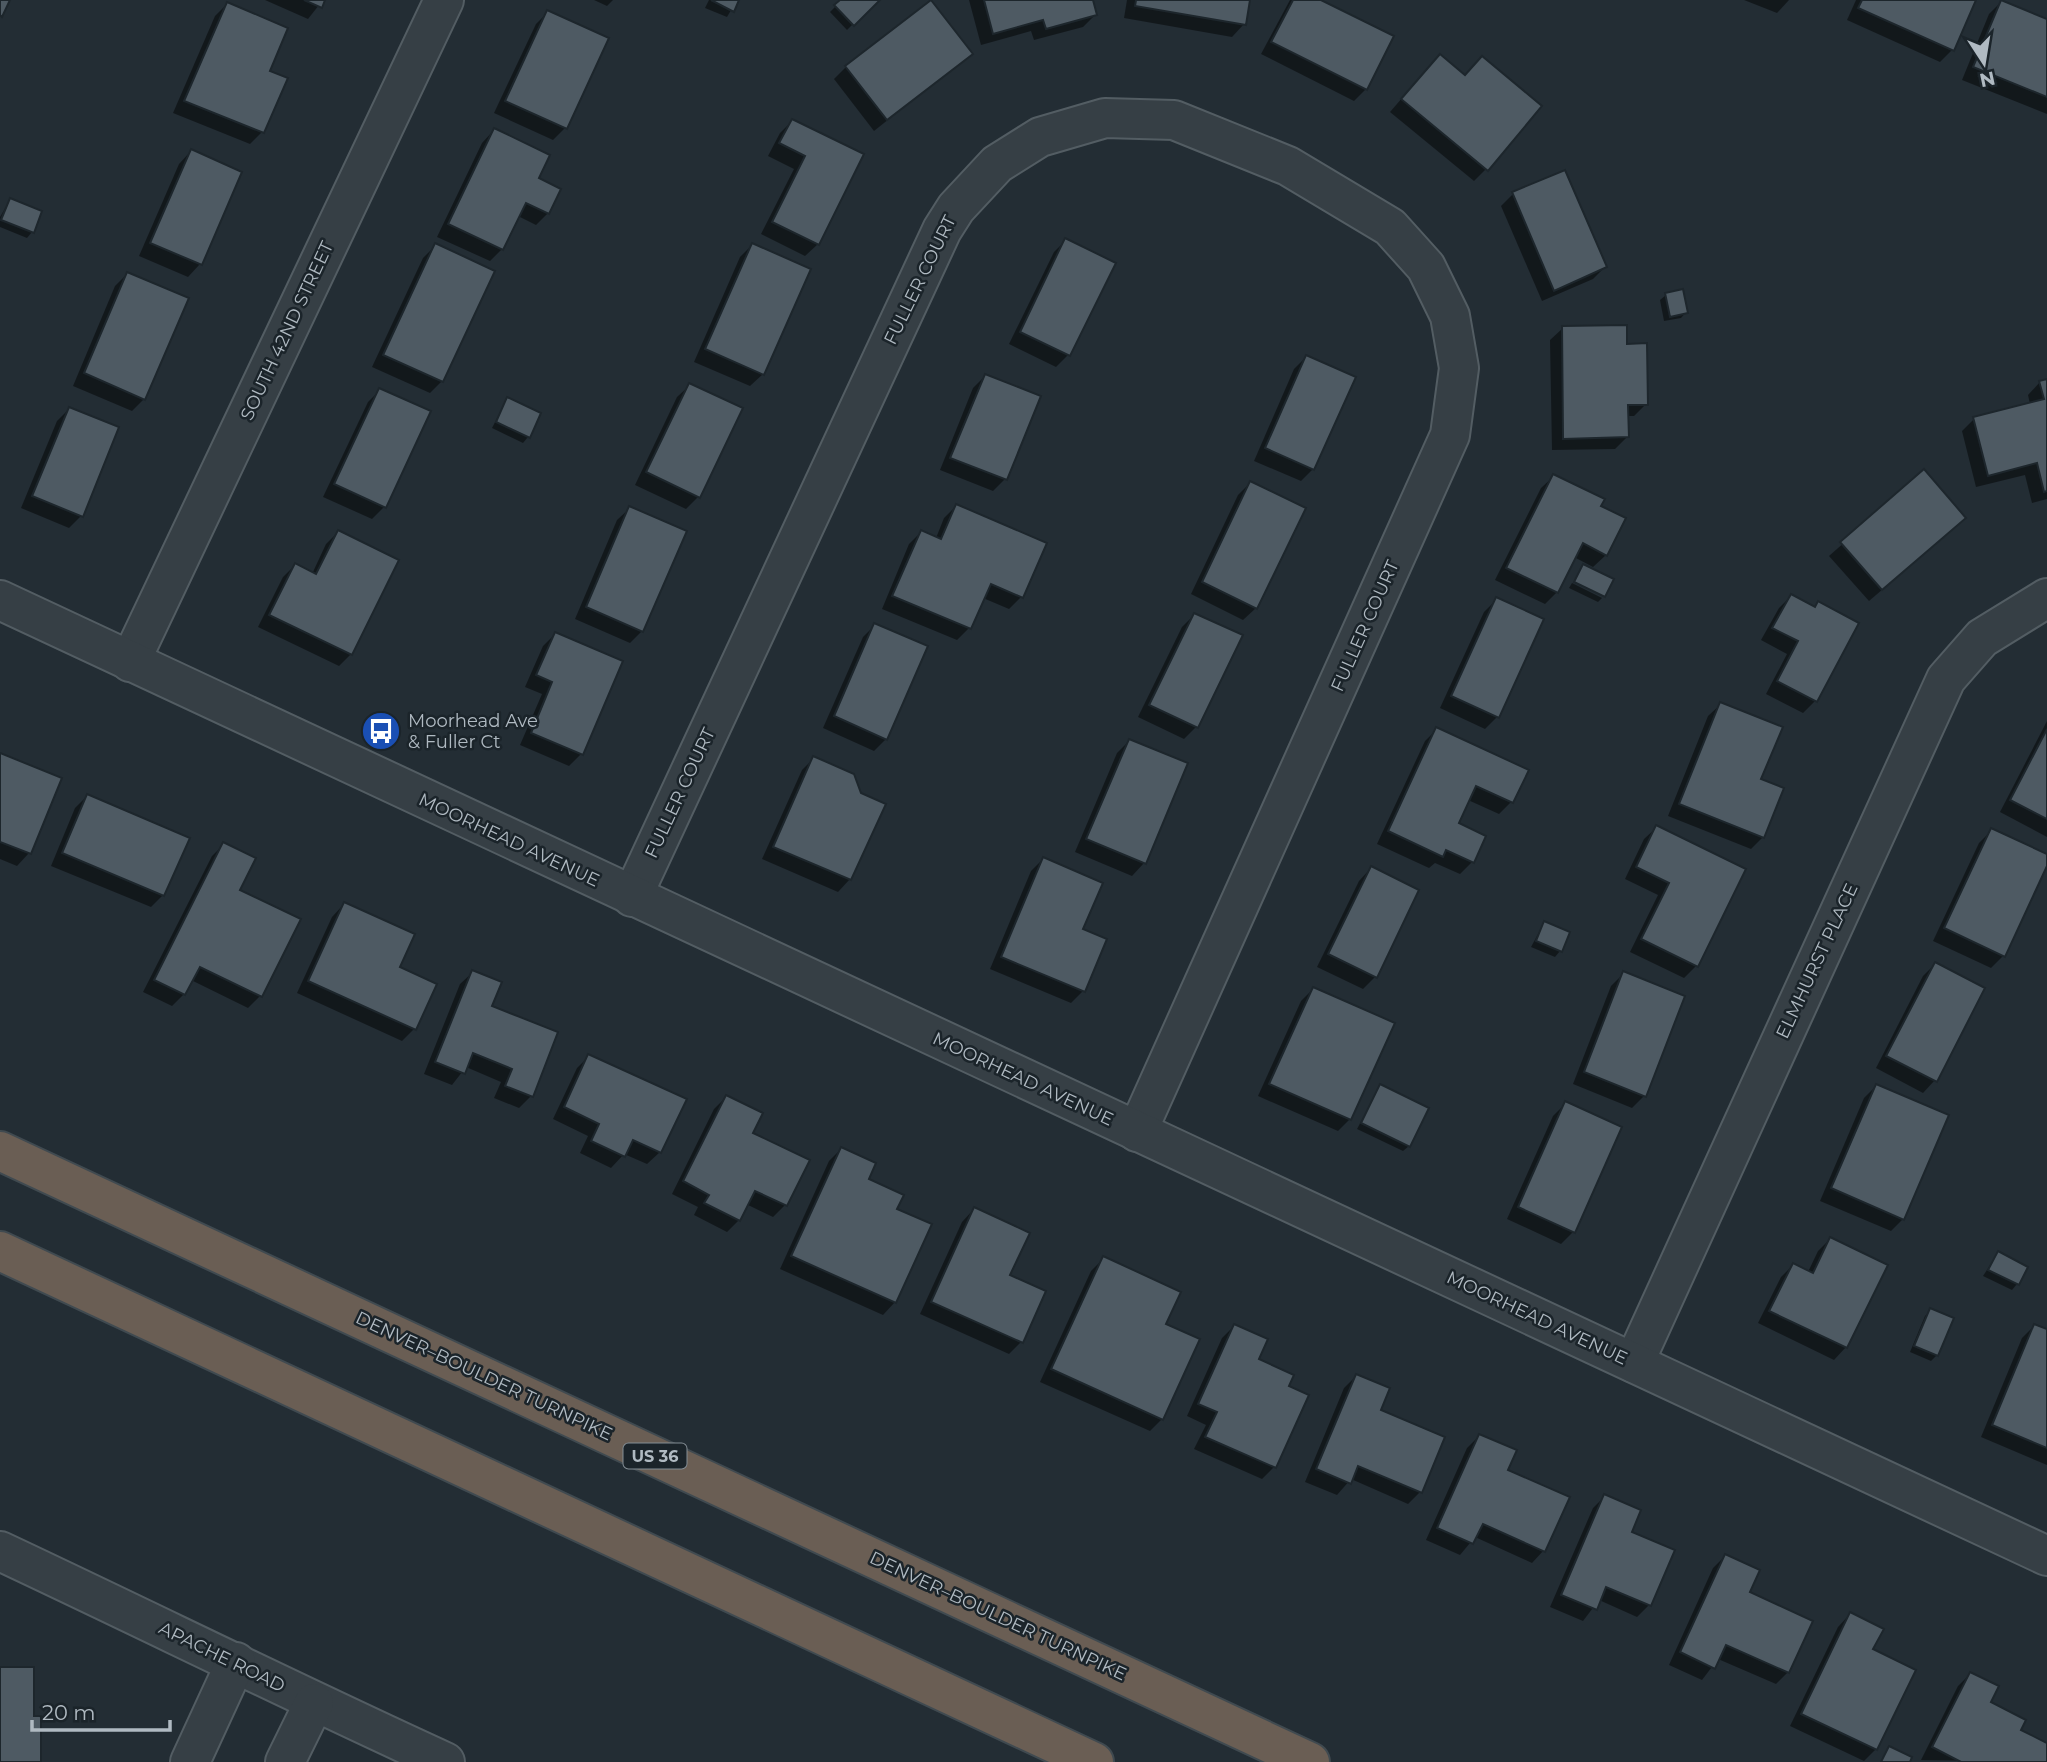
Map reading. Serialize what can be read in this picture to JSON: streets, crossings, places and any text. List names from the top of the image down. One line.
{"streets":{"highway":["DENVER–BOULDER TURNPIKE","US 36"],"street":["FULLER COURT","SOUTH 42ND STREET","MOORHEAD AVENUE","ELMHURST PLACE","APACHE ROAD"]},"crossings":[["FULLER COURT","MOORHEAD AVENUE"],["SOUTH 42ND STREET","MOORHEAD AVENUE"],["MOORHEAD AVENUE","ELMHURST PLACE"]],"places":{"bus stop":["Moorhead Ave & Fuller Ct"]},"scale_bar":"20 m","north":"bottom"}
